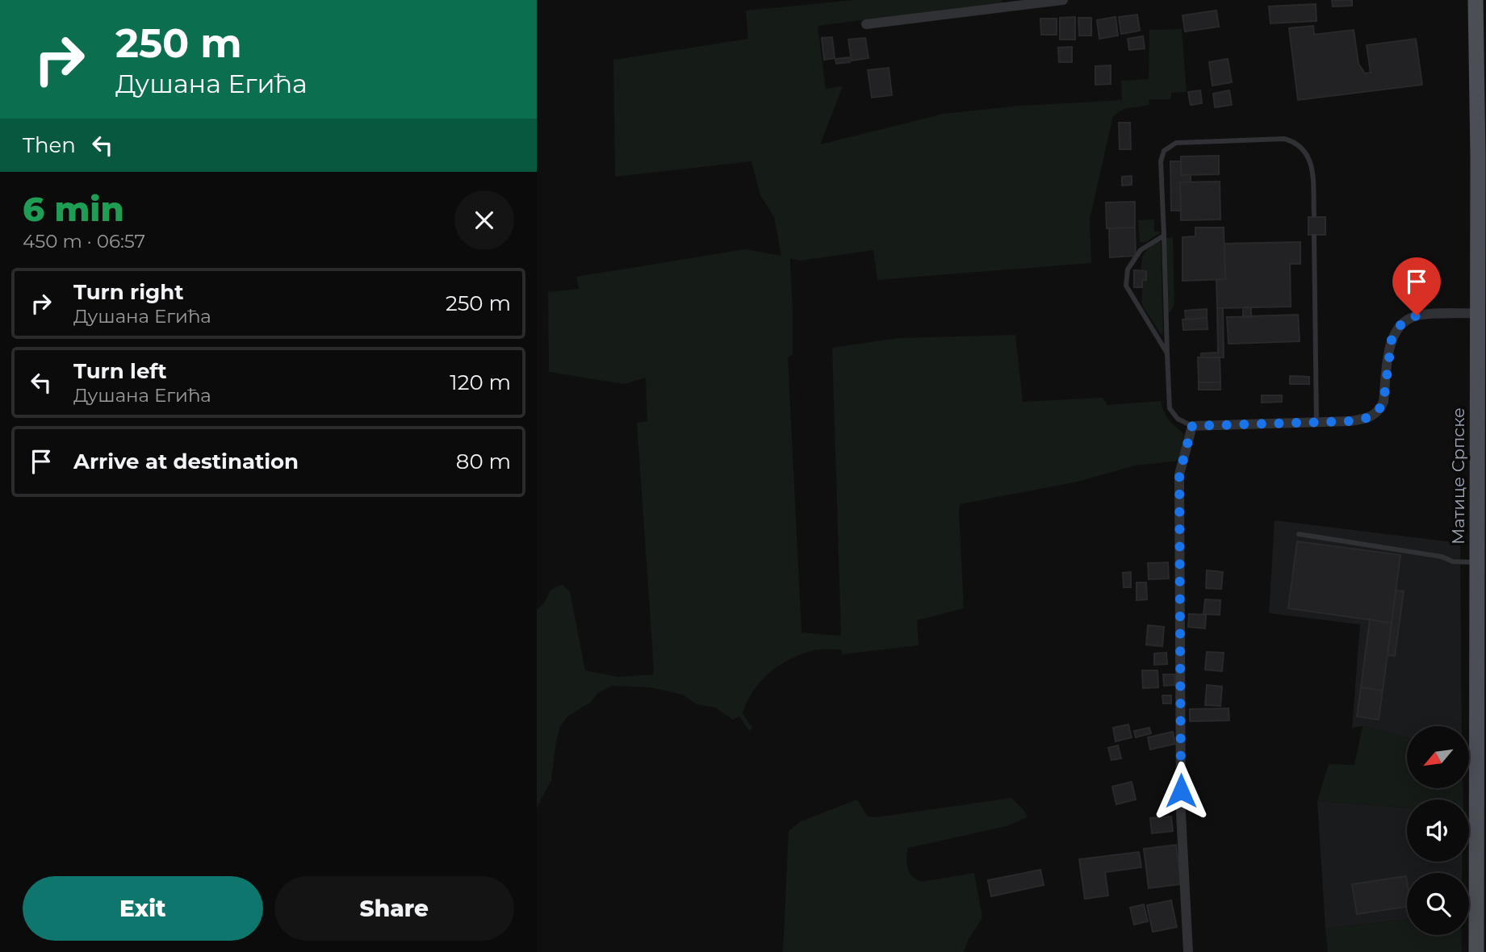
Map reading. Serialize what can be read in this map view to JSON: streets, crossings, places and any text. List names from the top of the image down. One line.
{"streets":{"main road":["Матице Српске"]},"north":"bottom left","page":{"turn":["250 m","Душана Егића"],"then":"Then","heading":["6 min","450 m · 06:57"],"list":[{"name":"Turn right","note":"Душана Егића","value":"250 m"},{"name":"Turn left","note":"Душана Егића","value":"120 m"},{"name":"Arrive at destination","value":"80 m"}],"buttons":["Exit","Share"]}}
